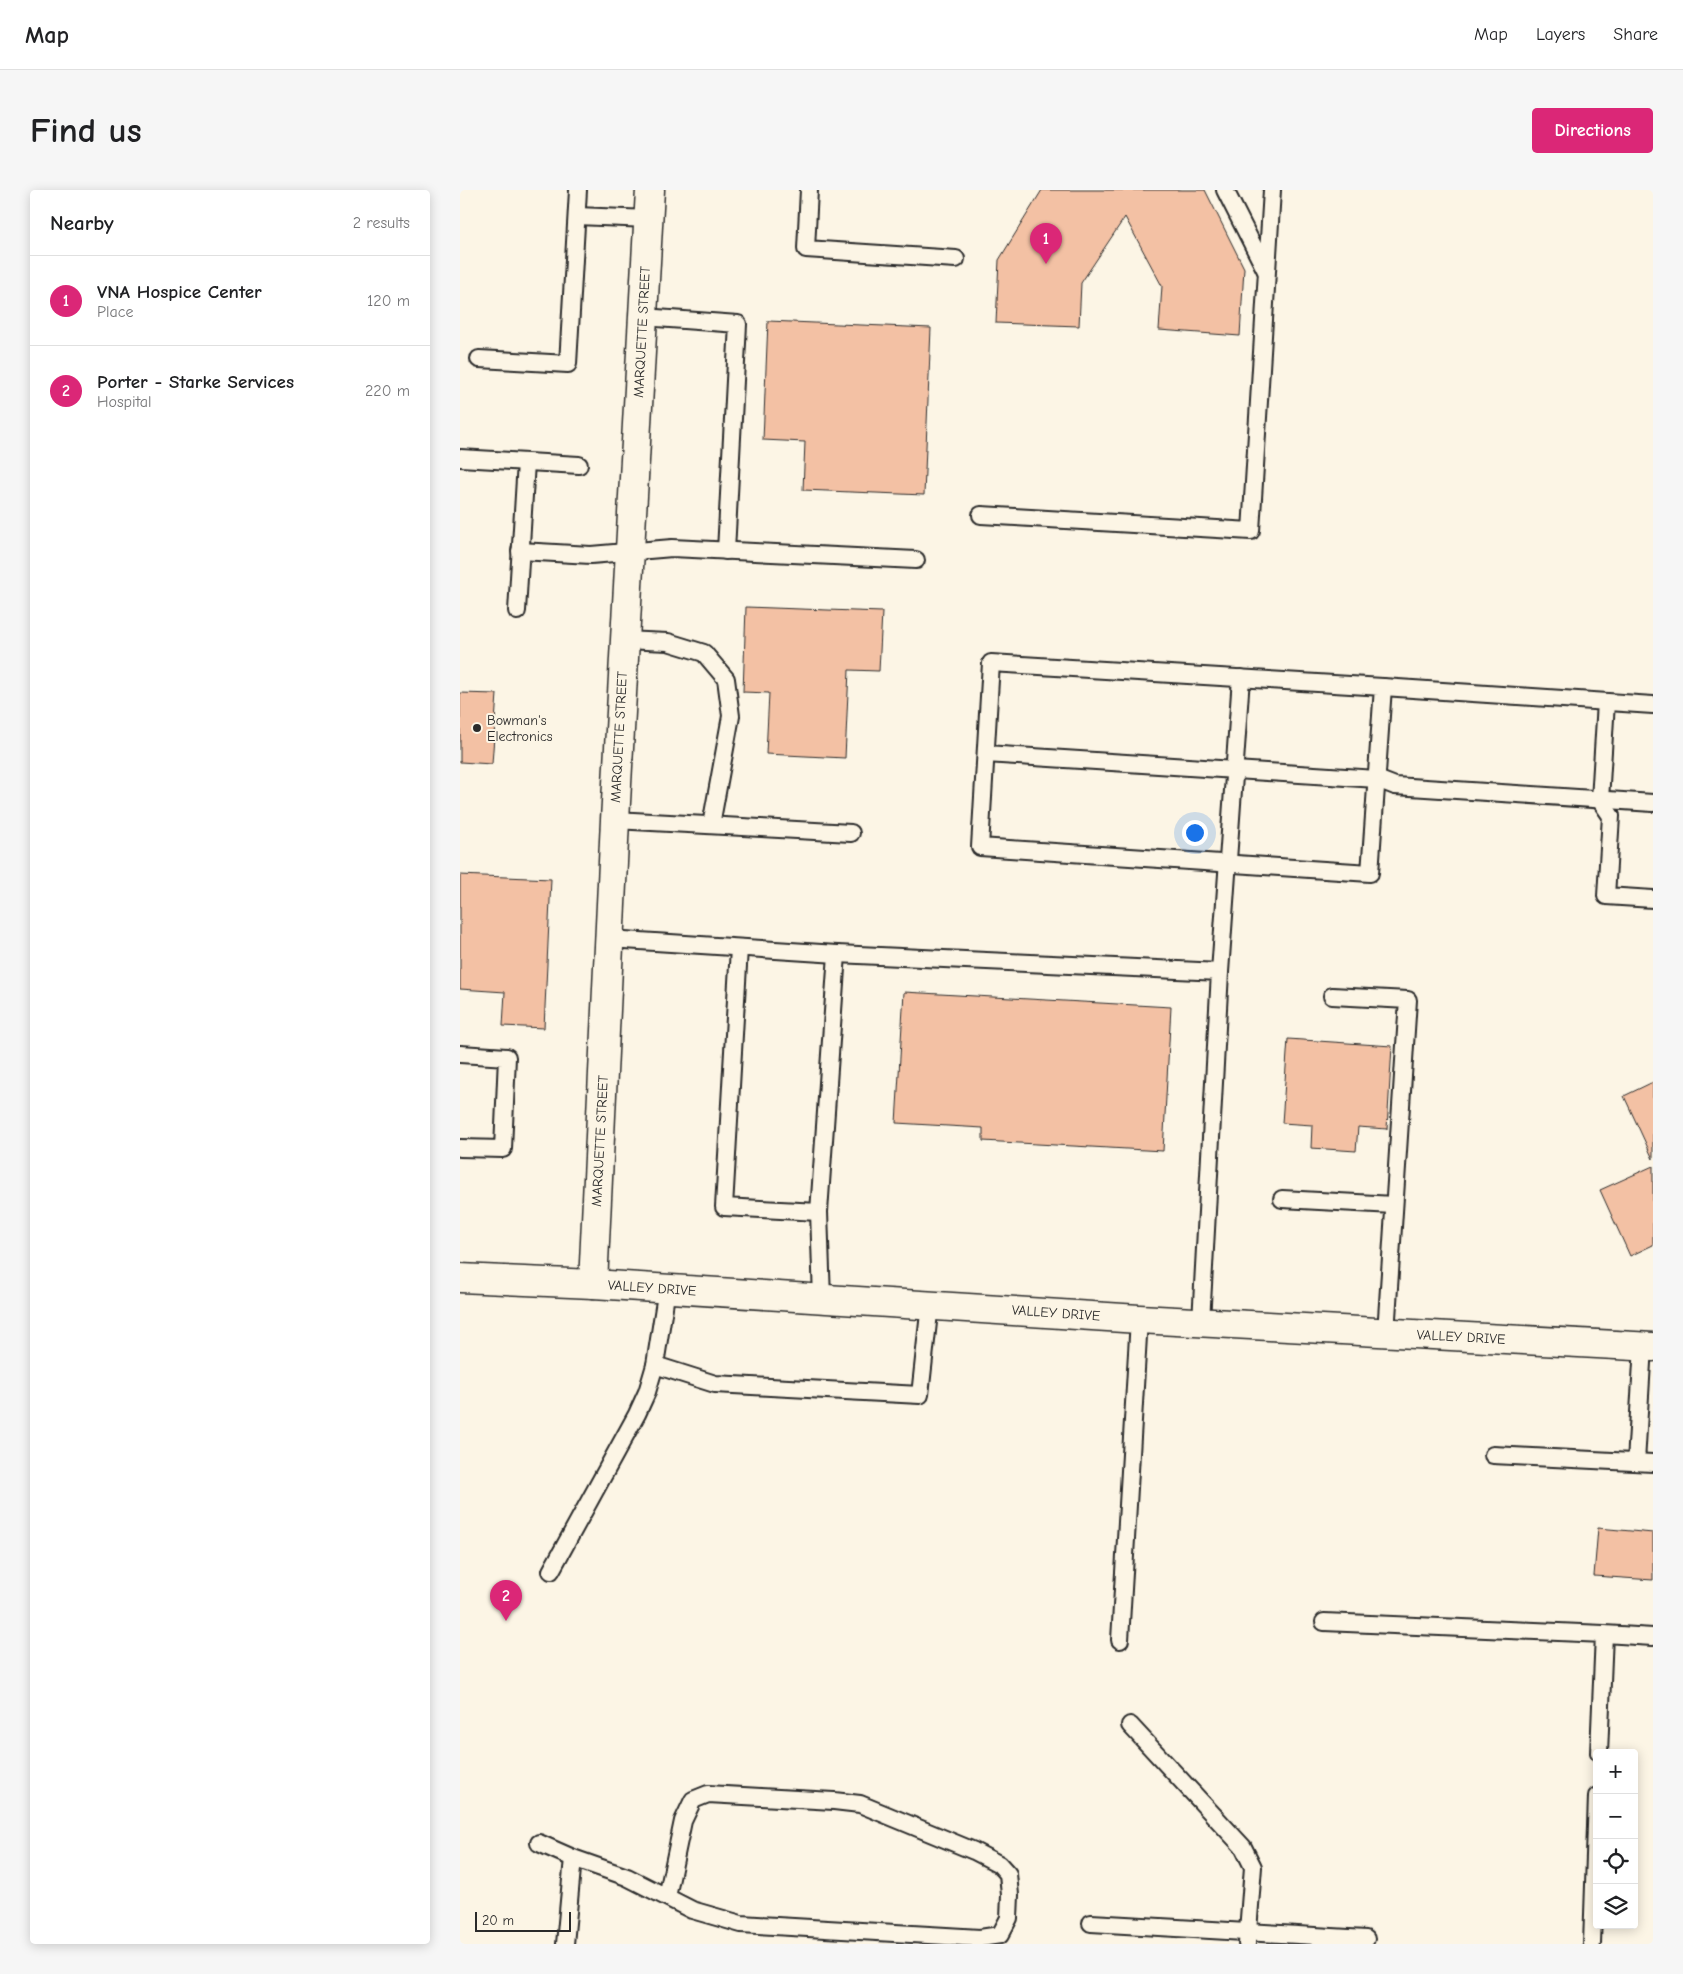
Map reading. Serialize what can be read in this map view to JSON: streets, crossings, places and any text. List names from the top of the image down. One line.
{"streets":{"street":["MARQUETTE STREET","VALLEY DRIVE"]},"crossings":[["MARQUETTE STREET","VALLEY DRIVE"]],"places":["Bowman's Electronics"],"scale_bar":"20 m","page":{"header":"Map","nav":["Map","Layers","Share"],"buttons":"Directions","title":"Find us","heading":["Nearby","2 results"],"pins":["1","2"],"list":[{"mark":"1","name":"VNA Hospice Center","note":"Place","value":"120 m"},{"mark":"2","name":"Porter - Starke Services","note":"Hospital","value":"220 m"}],"map_buttons":["+","−"],"scale":"20 m"}}
